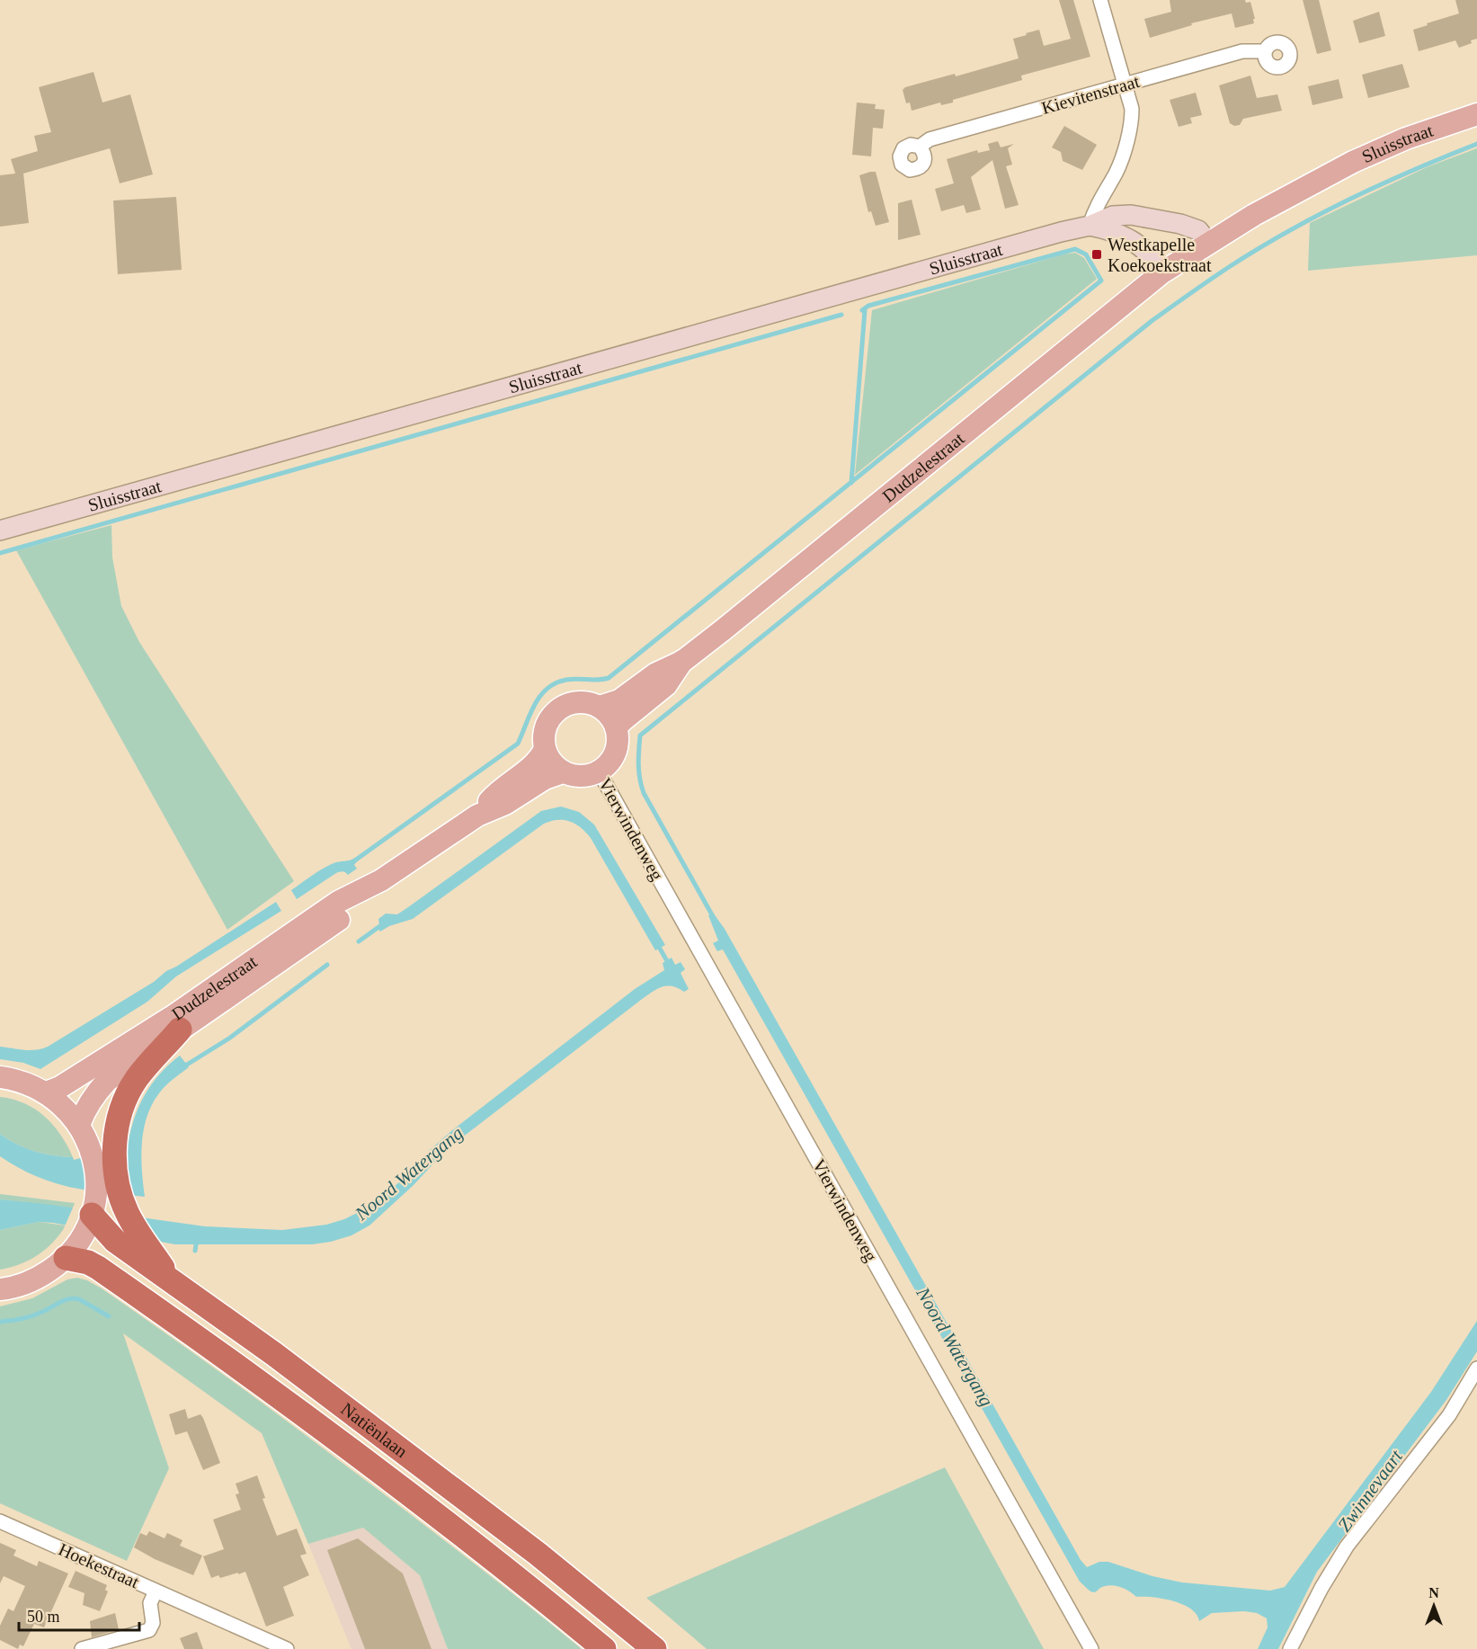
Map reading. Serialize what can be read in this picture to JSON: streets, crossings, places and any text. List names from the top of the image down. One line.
{"streets":{"highway":["Natiënlaan"],"main road":["Sluisstraat","Dudzelestraat"],"street":["Kievitenstraat","Vierwindenweg","Hoekestraat"]},"crossings":[["Sluisstraat","Dudzelestraat"],["Dudzelestraat","Vierwindenweg"]],"water":["Noord Watergang","Zwinnevaart"],"places":{"transit":["Westkapelle Koekoekstraat"]},"scale_bar":"50 m","north":"top"}
